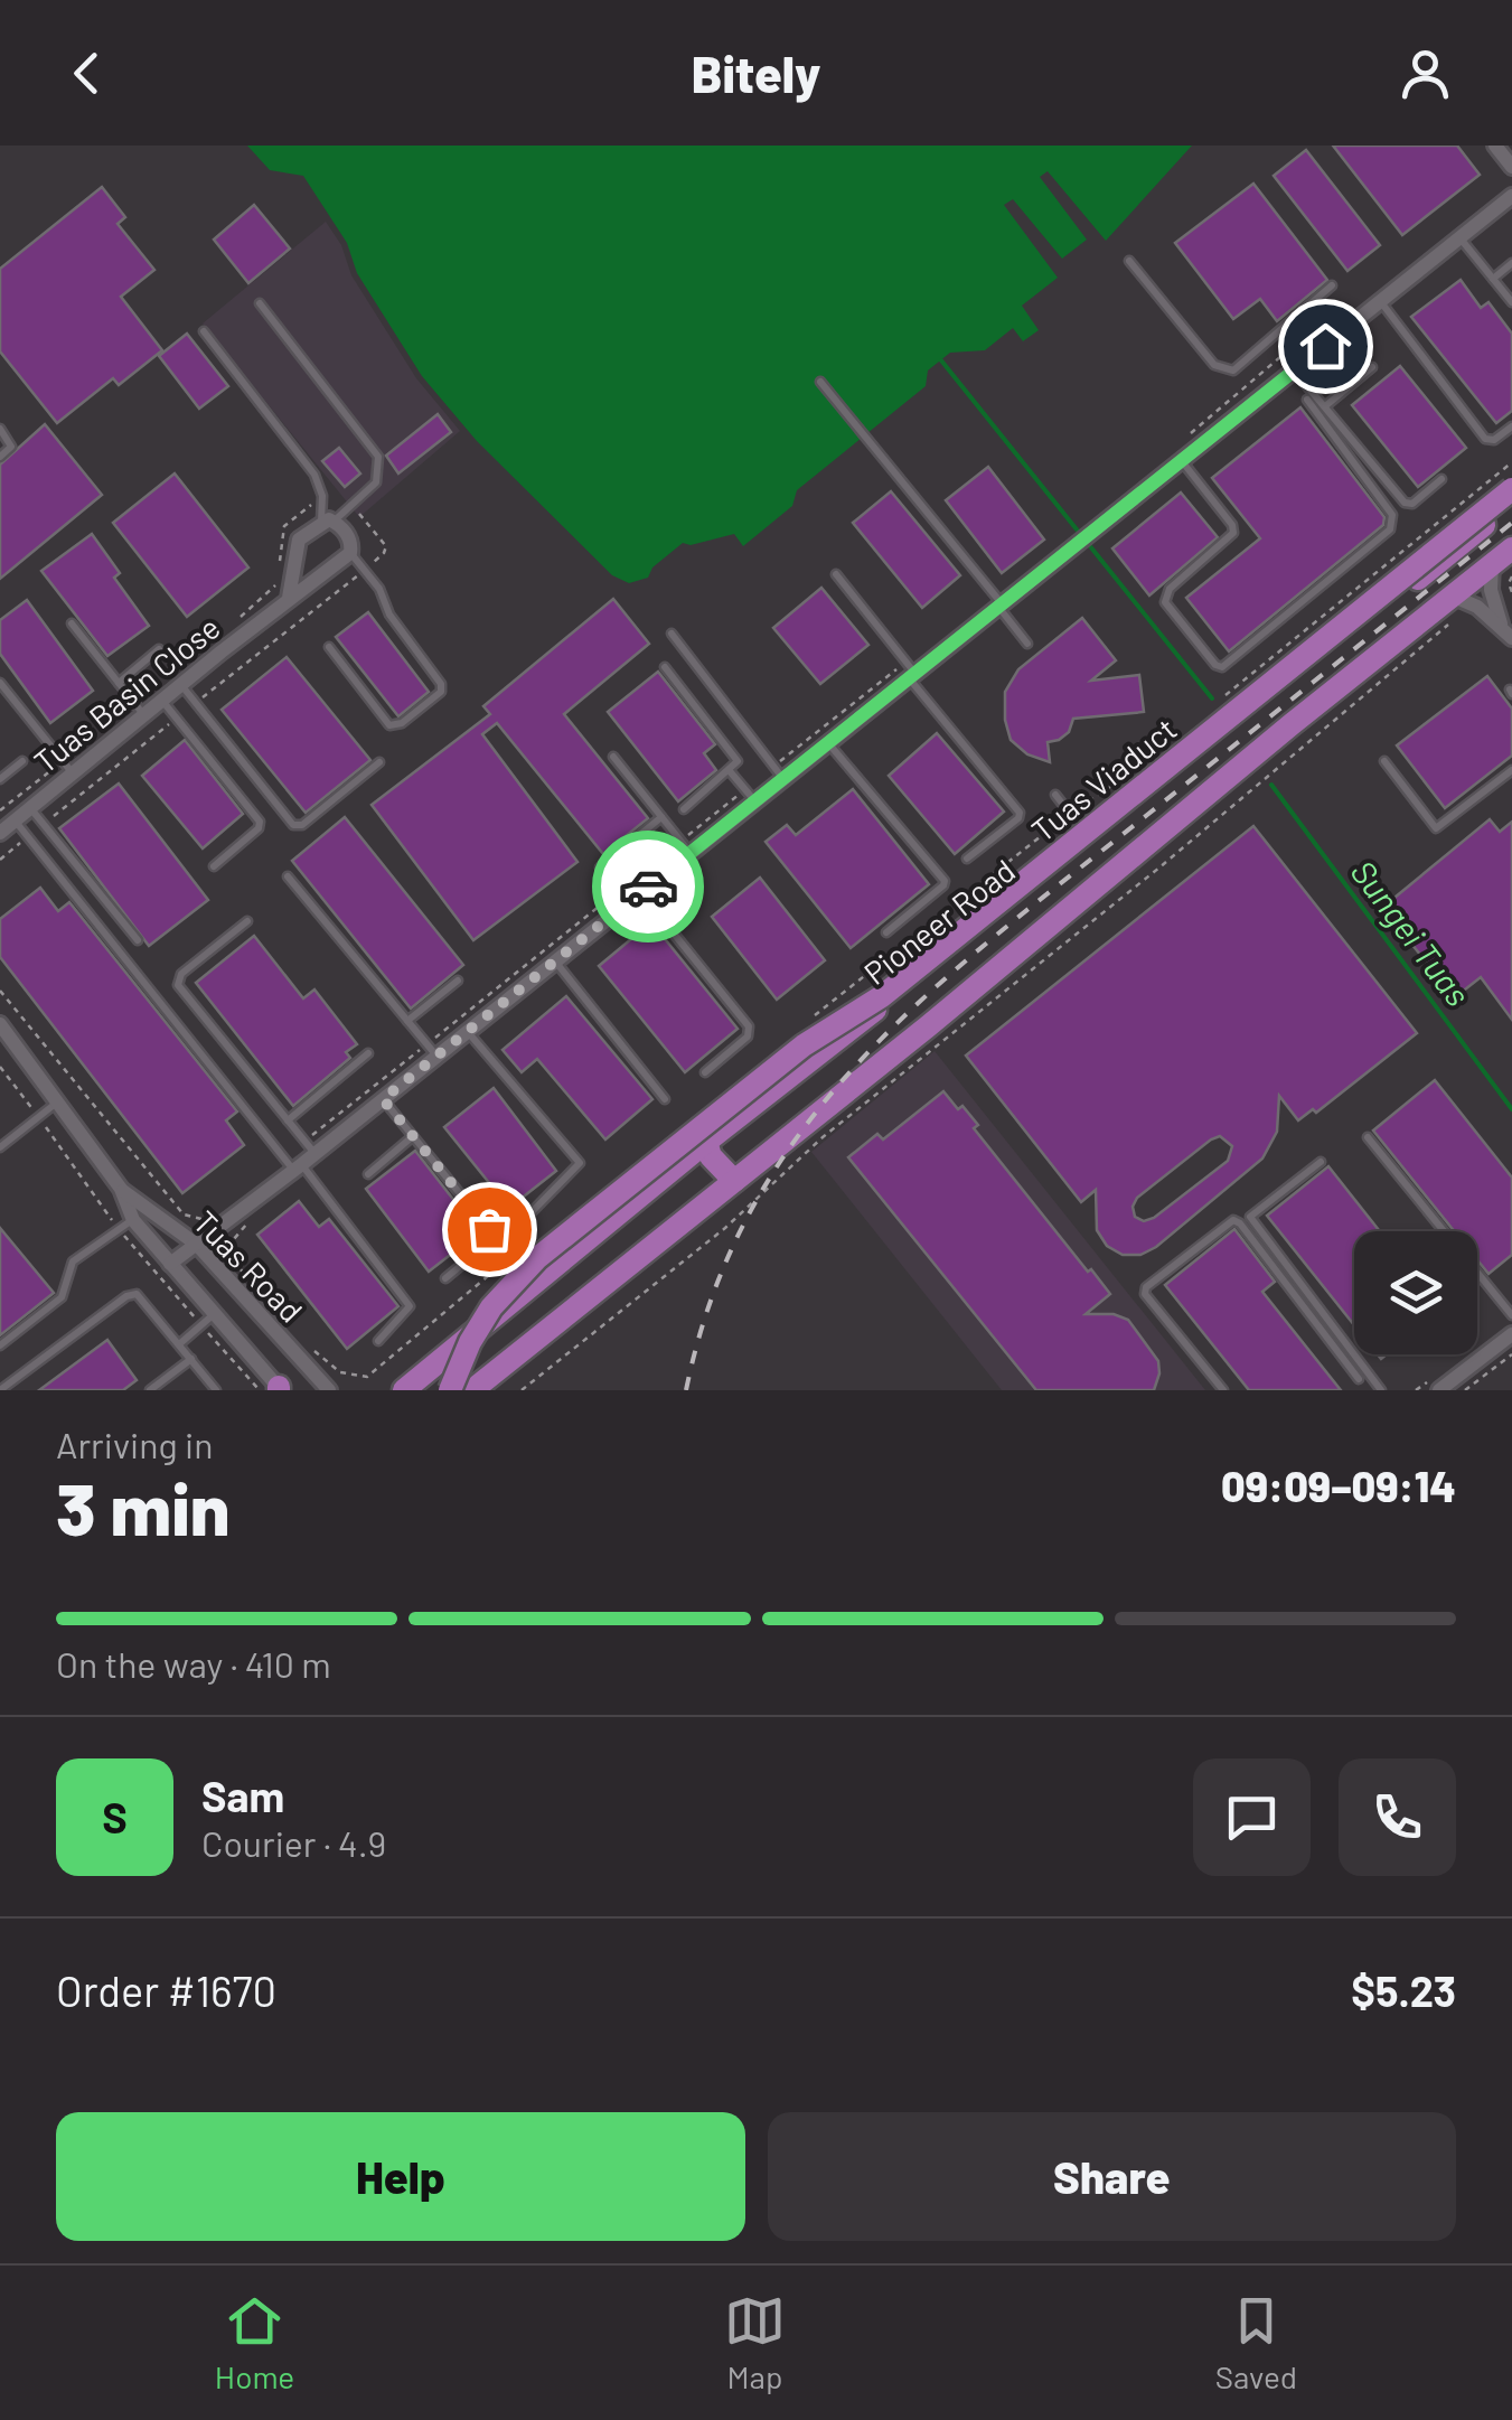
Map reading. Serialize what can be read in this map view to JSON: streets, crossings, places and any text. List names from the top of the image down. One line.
{"streets":{"main road":["Tuas Viaduct","Pioneer Road"],"street":["Tuas Basin Close","Tuas Road"]},"water":["Sungei Tuas"],"page":{"header":"Bitely","heading":["3 min","Arriving in","09:09–09:14"],"panel":["Sam","Courier · 4.9","Order #1670","$5.23"],"bar":"On the way · 410 m","round":"S","buttons":["Help","Share"],"tabs":["Home","Map","Saved"]}}
